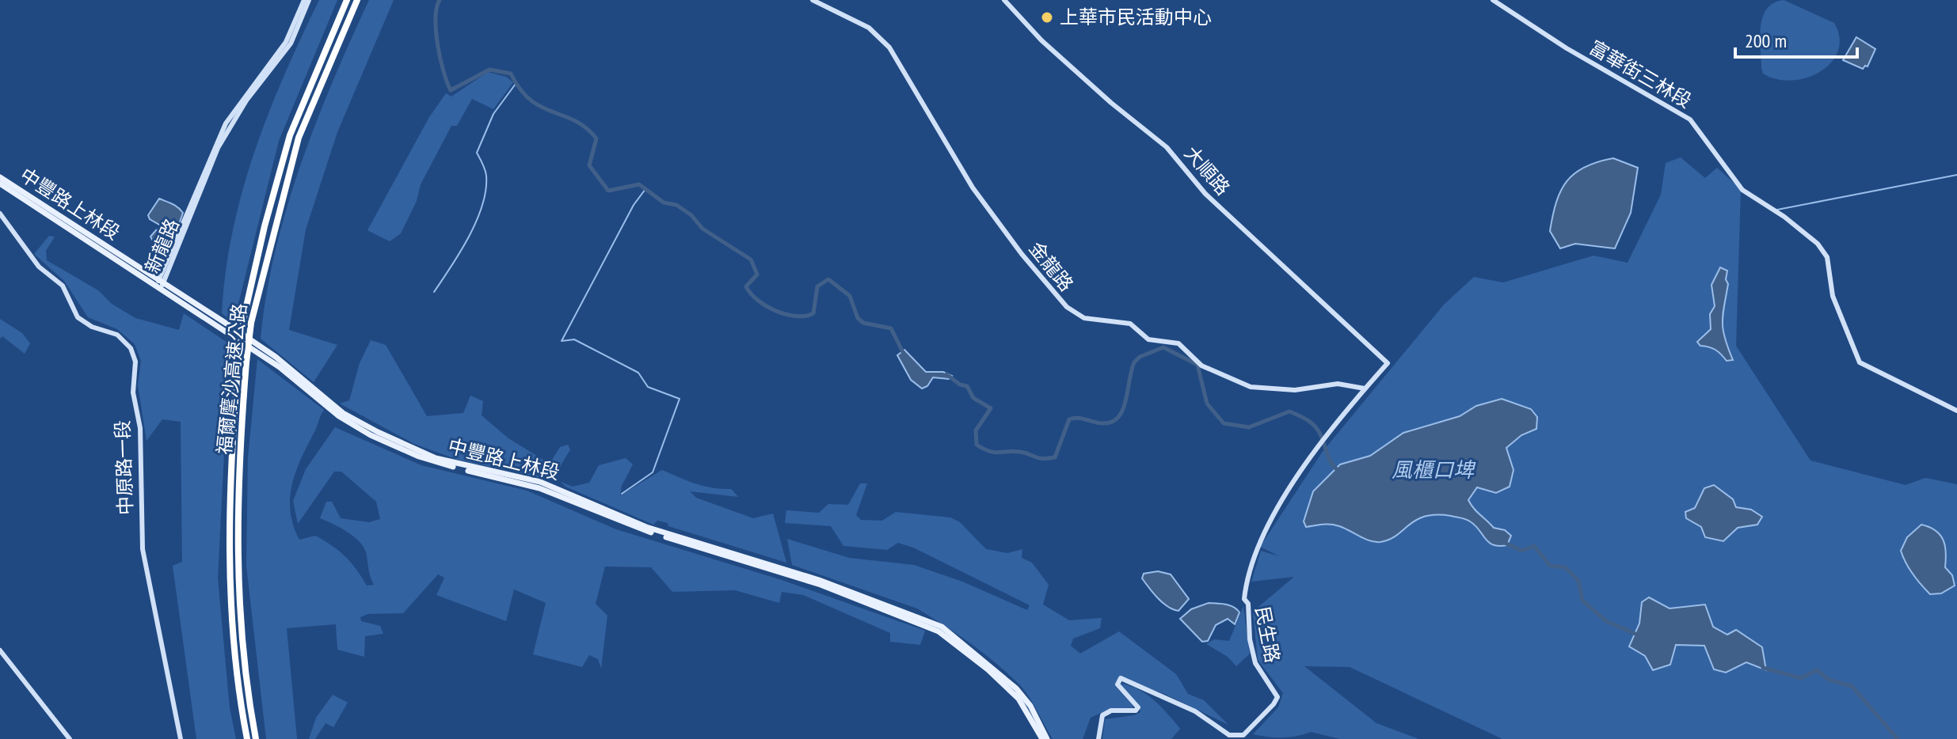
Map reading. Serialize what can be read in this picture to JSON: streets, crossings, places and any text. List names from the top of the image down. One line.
{"streets":{"highway":["福爾摩沙高速公路"],"main road":["中豐路上林段"],"street":["富華街三林段","大順路","新龍路","金龍路","中原路一段","民生路"]},"crossings":[["大順路","民生路"],["中豐路上林段","新龍路"],["金龍路","民生路"]],"water":["風櫃口埤"],"places":["上華市民活動中心"],"scale_bar":"200 m"}
